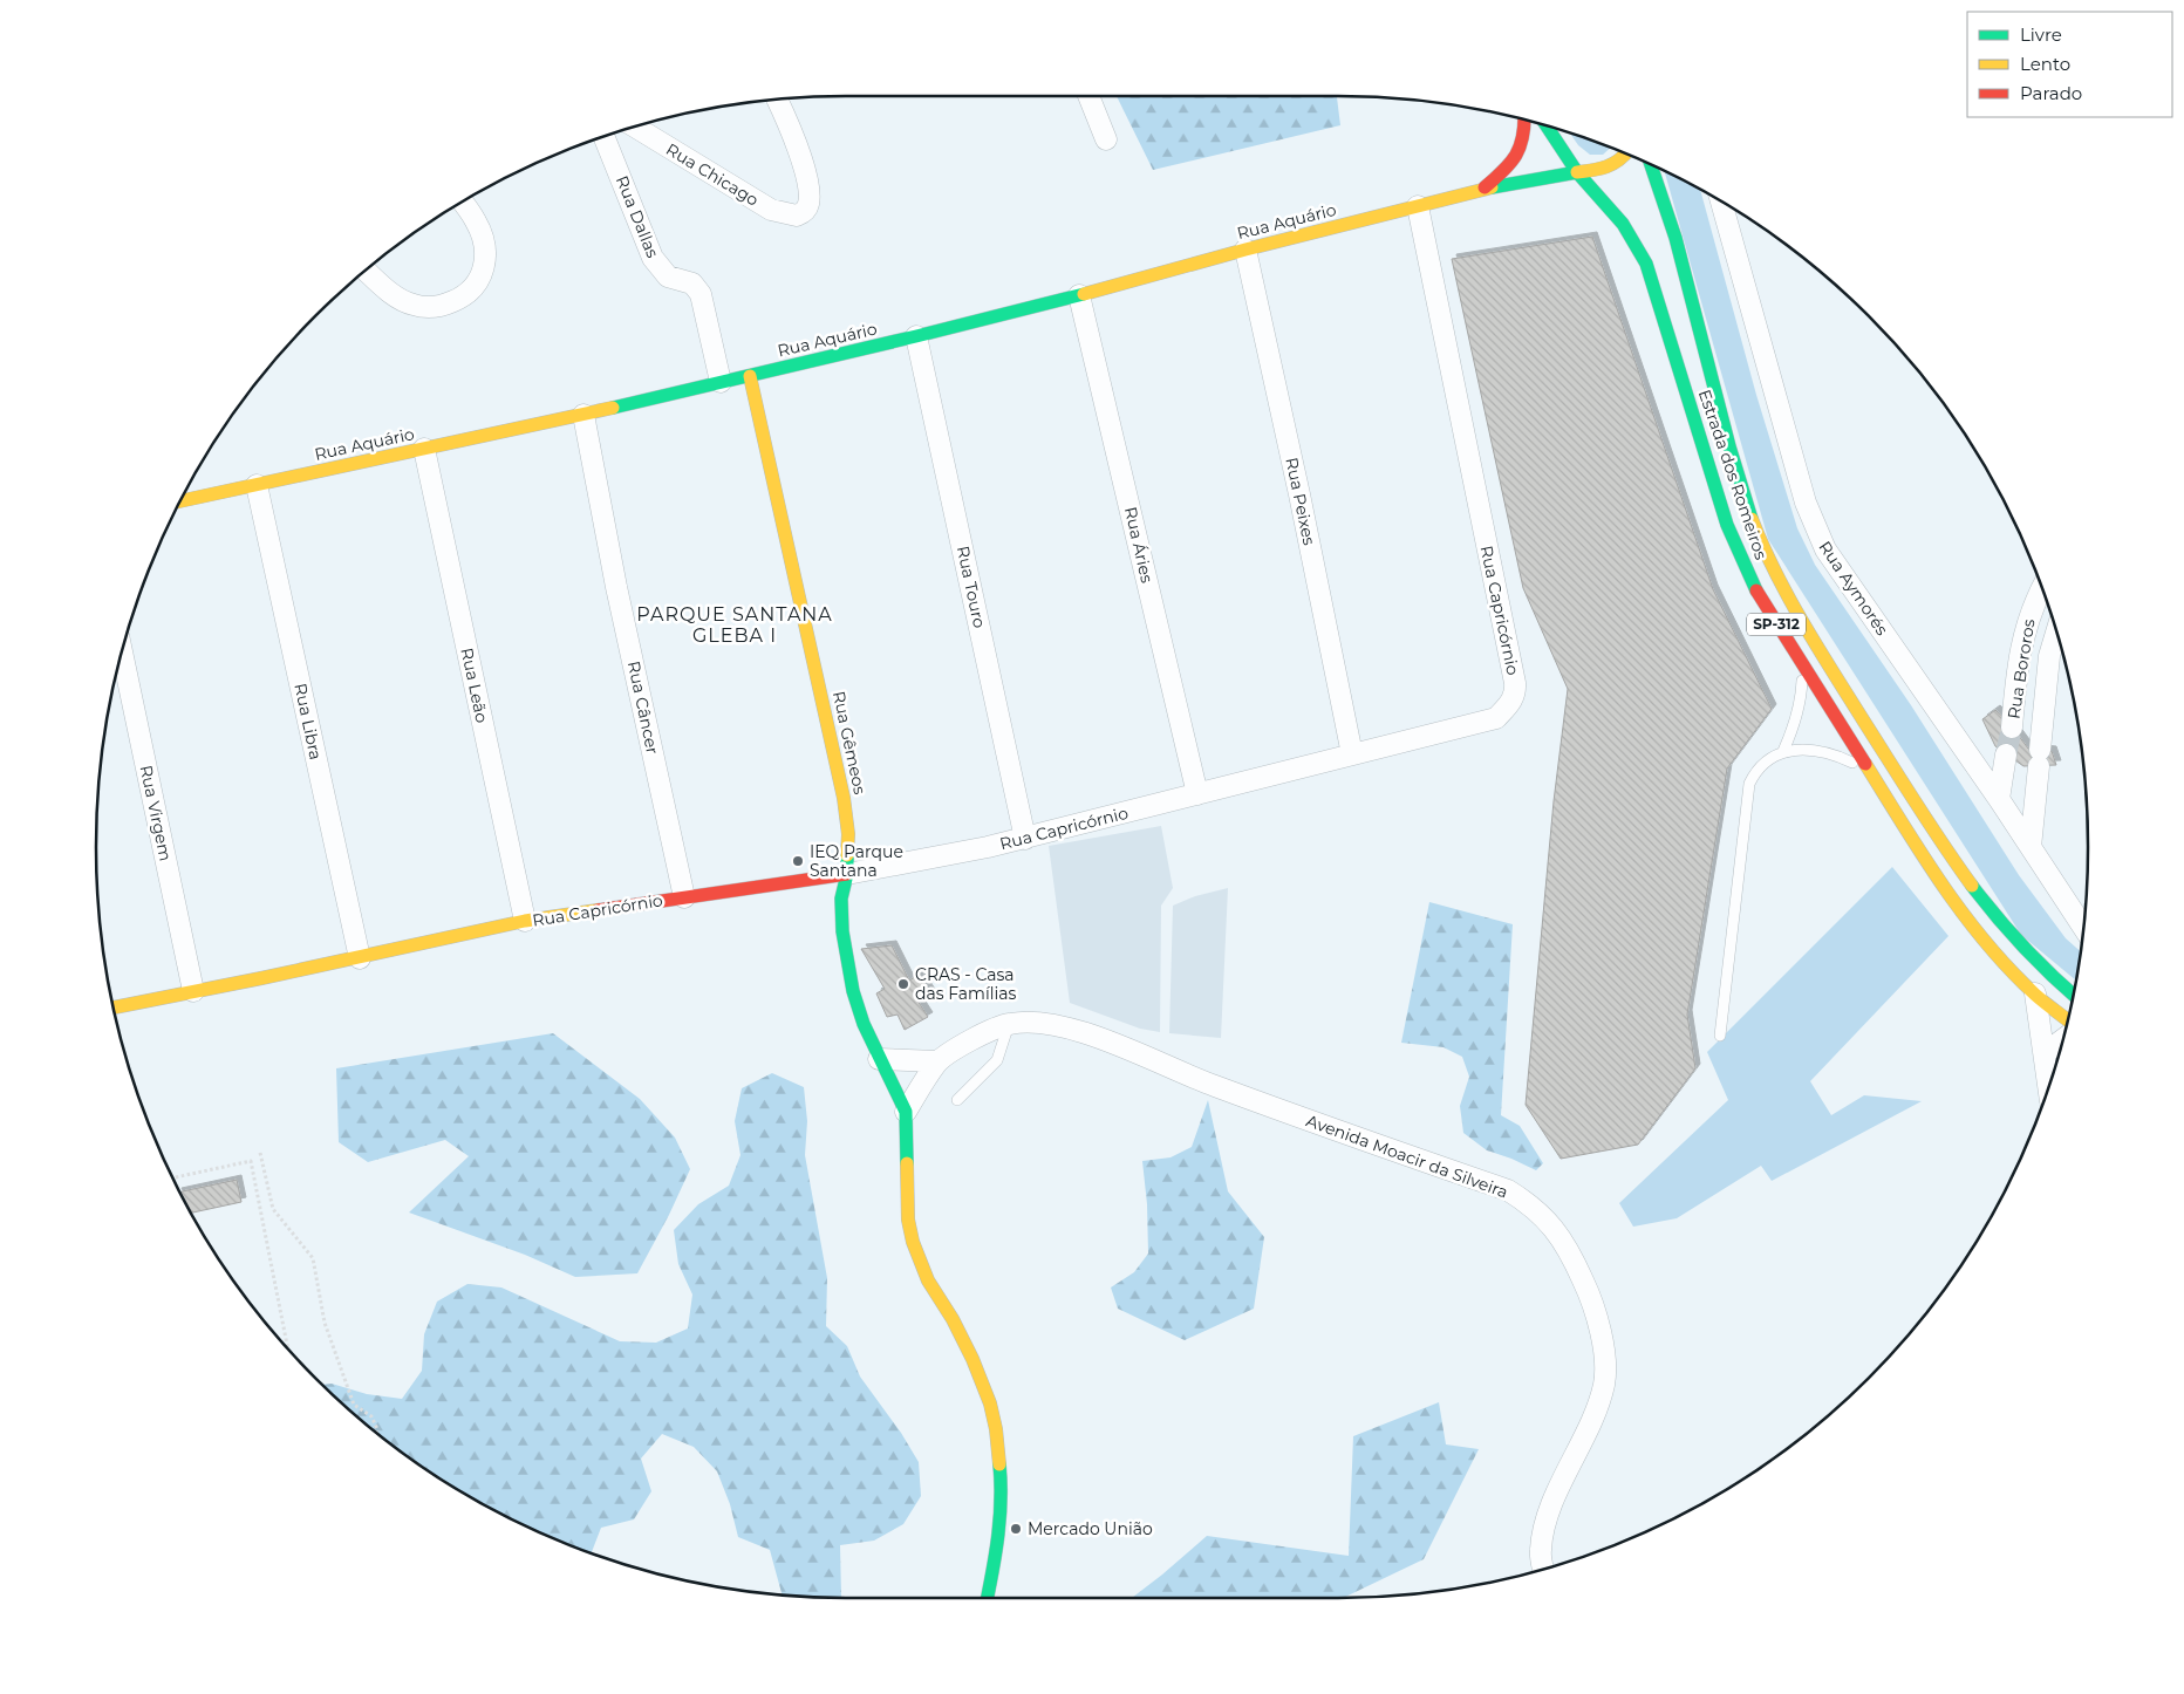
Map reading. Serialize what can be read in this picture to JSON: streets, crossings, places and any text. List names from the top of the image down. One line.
{"streets":{"street":["Rua Chicago","Rua Dallas","Rua Aquário","Estrada dos Romeiros","Rua Peixes","Rua Áries","Rua Touro","Rua Aymorés","Rua Capricórnio","SP-312","Rua Bororos","Rua Leão","Rua Câncer","Rua Libra","Rua Gêmeos","Rua Virgem","Avenida Moacir da Silveira"]},"crossings":[["Rua Dallas","Rua Aquário"],["Rua Aquário","Estrada dos Romeiros"],["Rua Aquário","Rua Peixes"],["Rua Aquário","Rua Áries"],["Rua Aquário","Rua Touro"],["Rua Aquário","Rua Capricórnio"],["Rua Aquário","Rua Leão"],["Rua Aquário","Rua Câncer"],["Rua Aquário","Rua Libra"],["Rua Aquário","Rua Gêmeos"],["Rua Peixes","Rua Capricórnio"],["Rua Áries","Rua Capricórnio"],["Rua Touro","Rua Capricórnio"],["Rua Aymorés","Rua Bororos"],["Rua Capricórnio","Rua Leão"],["Rua Capricórnio","Rua Câncer"],["Rua Capricórnio","Rua Libra"],["Rua Capricórnio","Rua Gêmeos"],["Rua Capricórnio","Rua Virgem"],["Rua Gêmeos","Avenida Moacir da Silveira"]],"districts":["PARQUE SANTANA GLEBA I"],"places":["IEQ Parque Santana","CRAS - Casa das Famílias","Mercado União"],"legend":["Livre","Lento","Parado"]}
